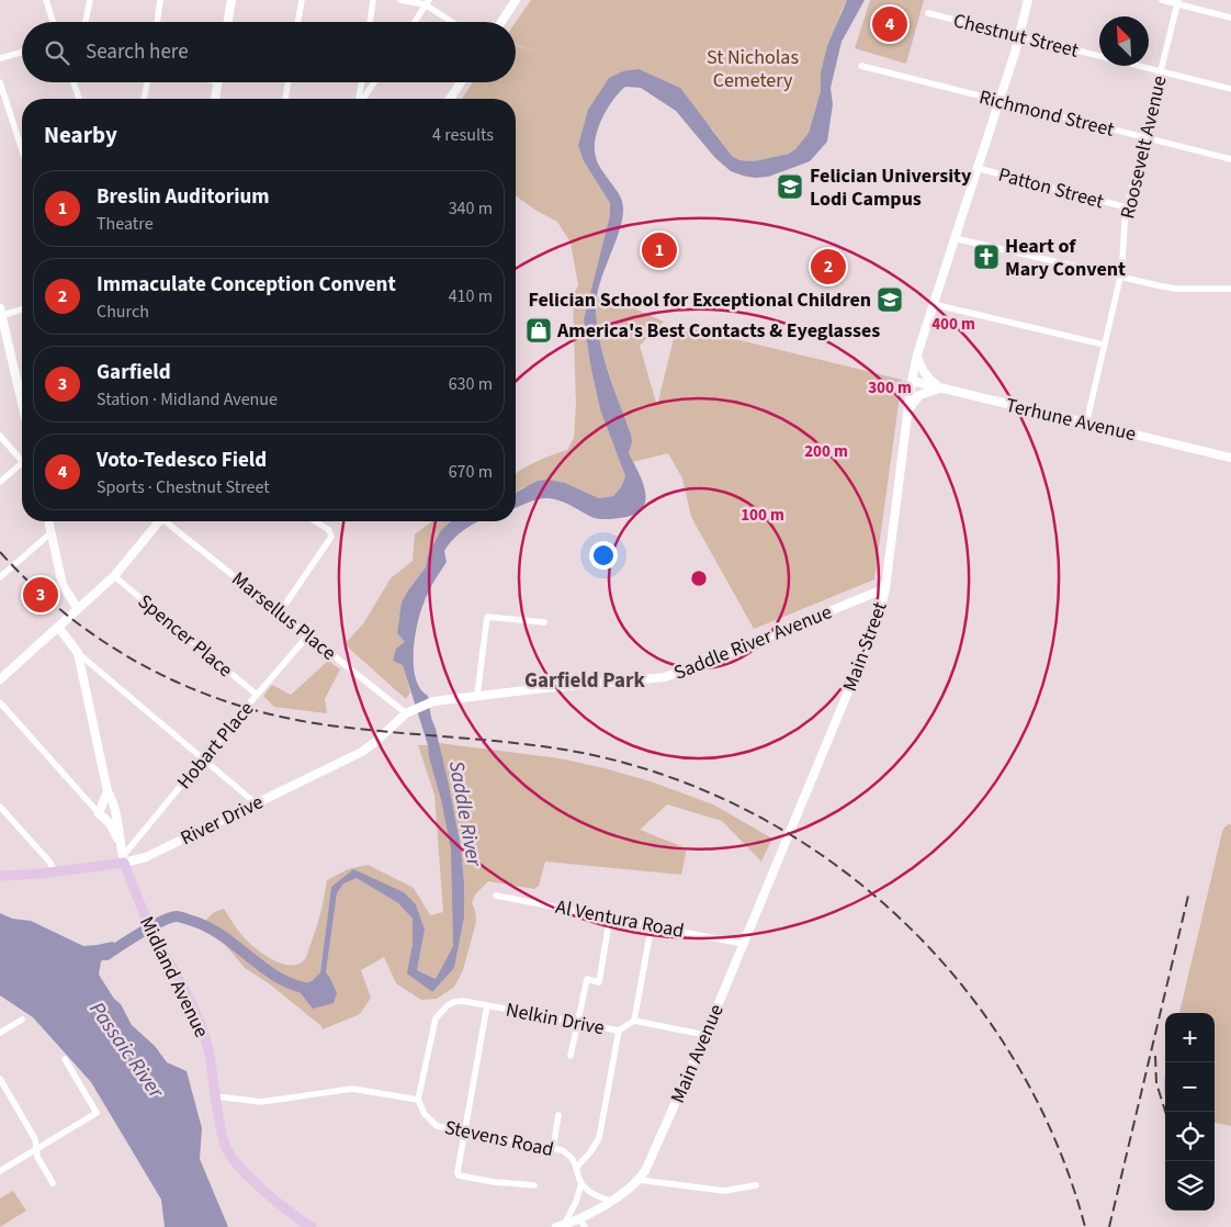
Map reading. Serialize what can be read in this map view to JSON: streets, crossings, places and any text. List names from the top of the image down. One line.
{"streets":{"main road":["River Drive","Midland Avenue"],"street":["Chestnut Street","Richmond Street","Roosevelt Avenue","Patton Street","Terhune Avenue","Marsellus Place","Spencer Place","Saddle River Avenue","Main Street","Hobart Place","Al Ventura Road","Nelkin Drive","Main Avenue","Stevens Road"]},"crossings":[["Chestnut Street","Roosevelt Avenue"],["Chestnut Street","Main Street"],["Richmond Street","Roosevelt Avenue"],["Richmond Street","Main Street"],["Roosevelt Avenue","Patton Street"],["Roosevelt Avenue","Terhune Avenue"],["Patton Street","Main Street"],["Terhune Avenue","Main Street"],["Marsellus Place","Hobart Place"],["Marsellus Place","River Drive"],["Spencer Place","Hobart Place"],["Saddle River Avenue","Main Street"],["Saddle River Avenue","River Drive"],["Main Street","Main Avenue"],["Hobart Place","River Drive"],["Hobart Place","Midland Avenue"],["River Drive","Midland Avenue"],["Al Ventura Road","Main Avenue"],["Nelkin Drive","Stevens Road"]],"districts":["Garfield Park"],"water":["Saddle River","Passaic River"],"parks":["St Nicholas Cemetery"],"places":{"school or university":["Felician University Lodi Campus","Felician School for Exceptional Children"],"church":["Heart of Mary Convent"],"shop":["America's Best Contacts & Eyeglasses"]},"north":"top left","page":{"pins":["4","1","2","3"],"search":"Search here","heading":["Nearby","4 results"],"list":[{"mark":"1","name":"Breslin Auditorium","note":"Theatre","value":"340 m"},{"mark":"2","name":"Immaculate Conception Convent","note":"Church","value":"410 m"},{"mark":"3","name":"Garfield","note":"Station · Midland Avenue","value":"630 m"},{"mark":"4","name":"Voto-Tedesco Field","note":"Sports · Chestnut Street","value":"670 m"}],"map_buttons":["+","−"]},"rings":["400 m","300 m","200 m","100 m"]}
